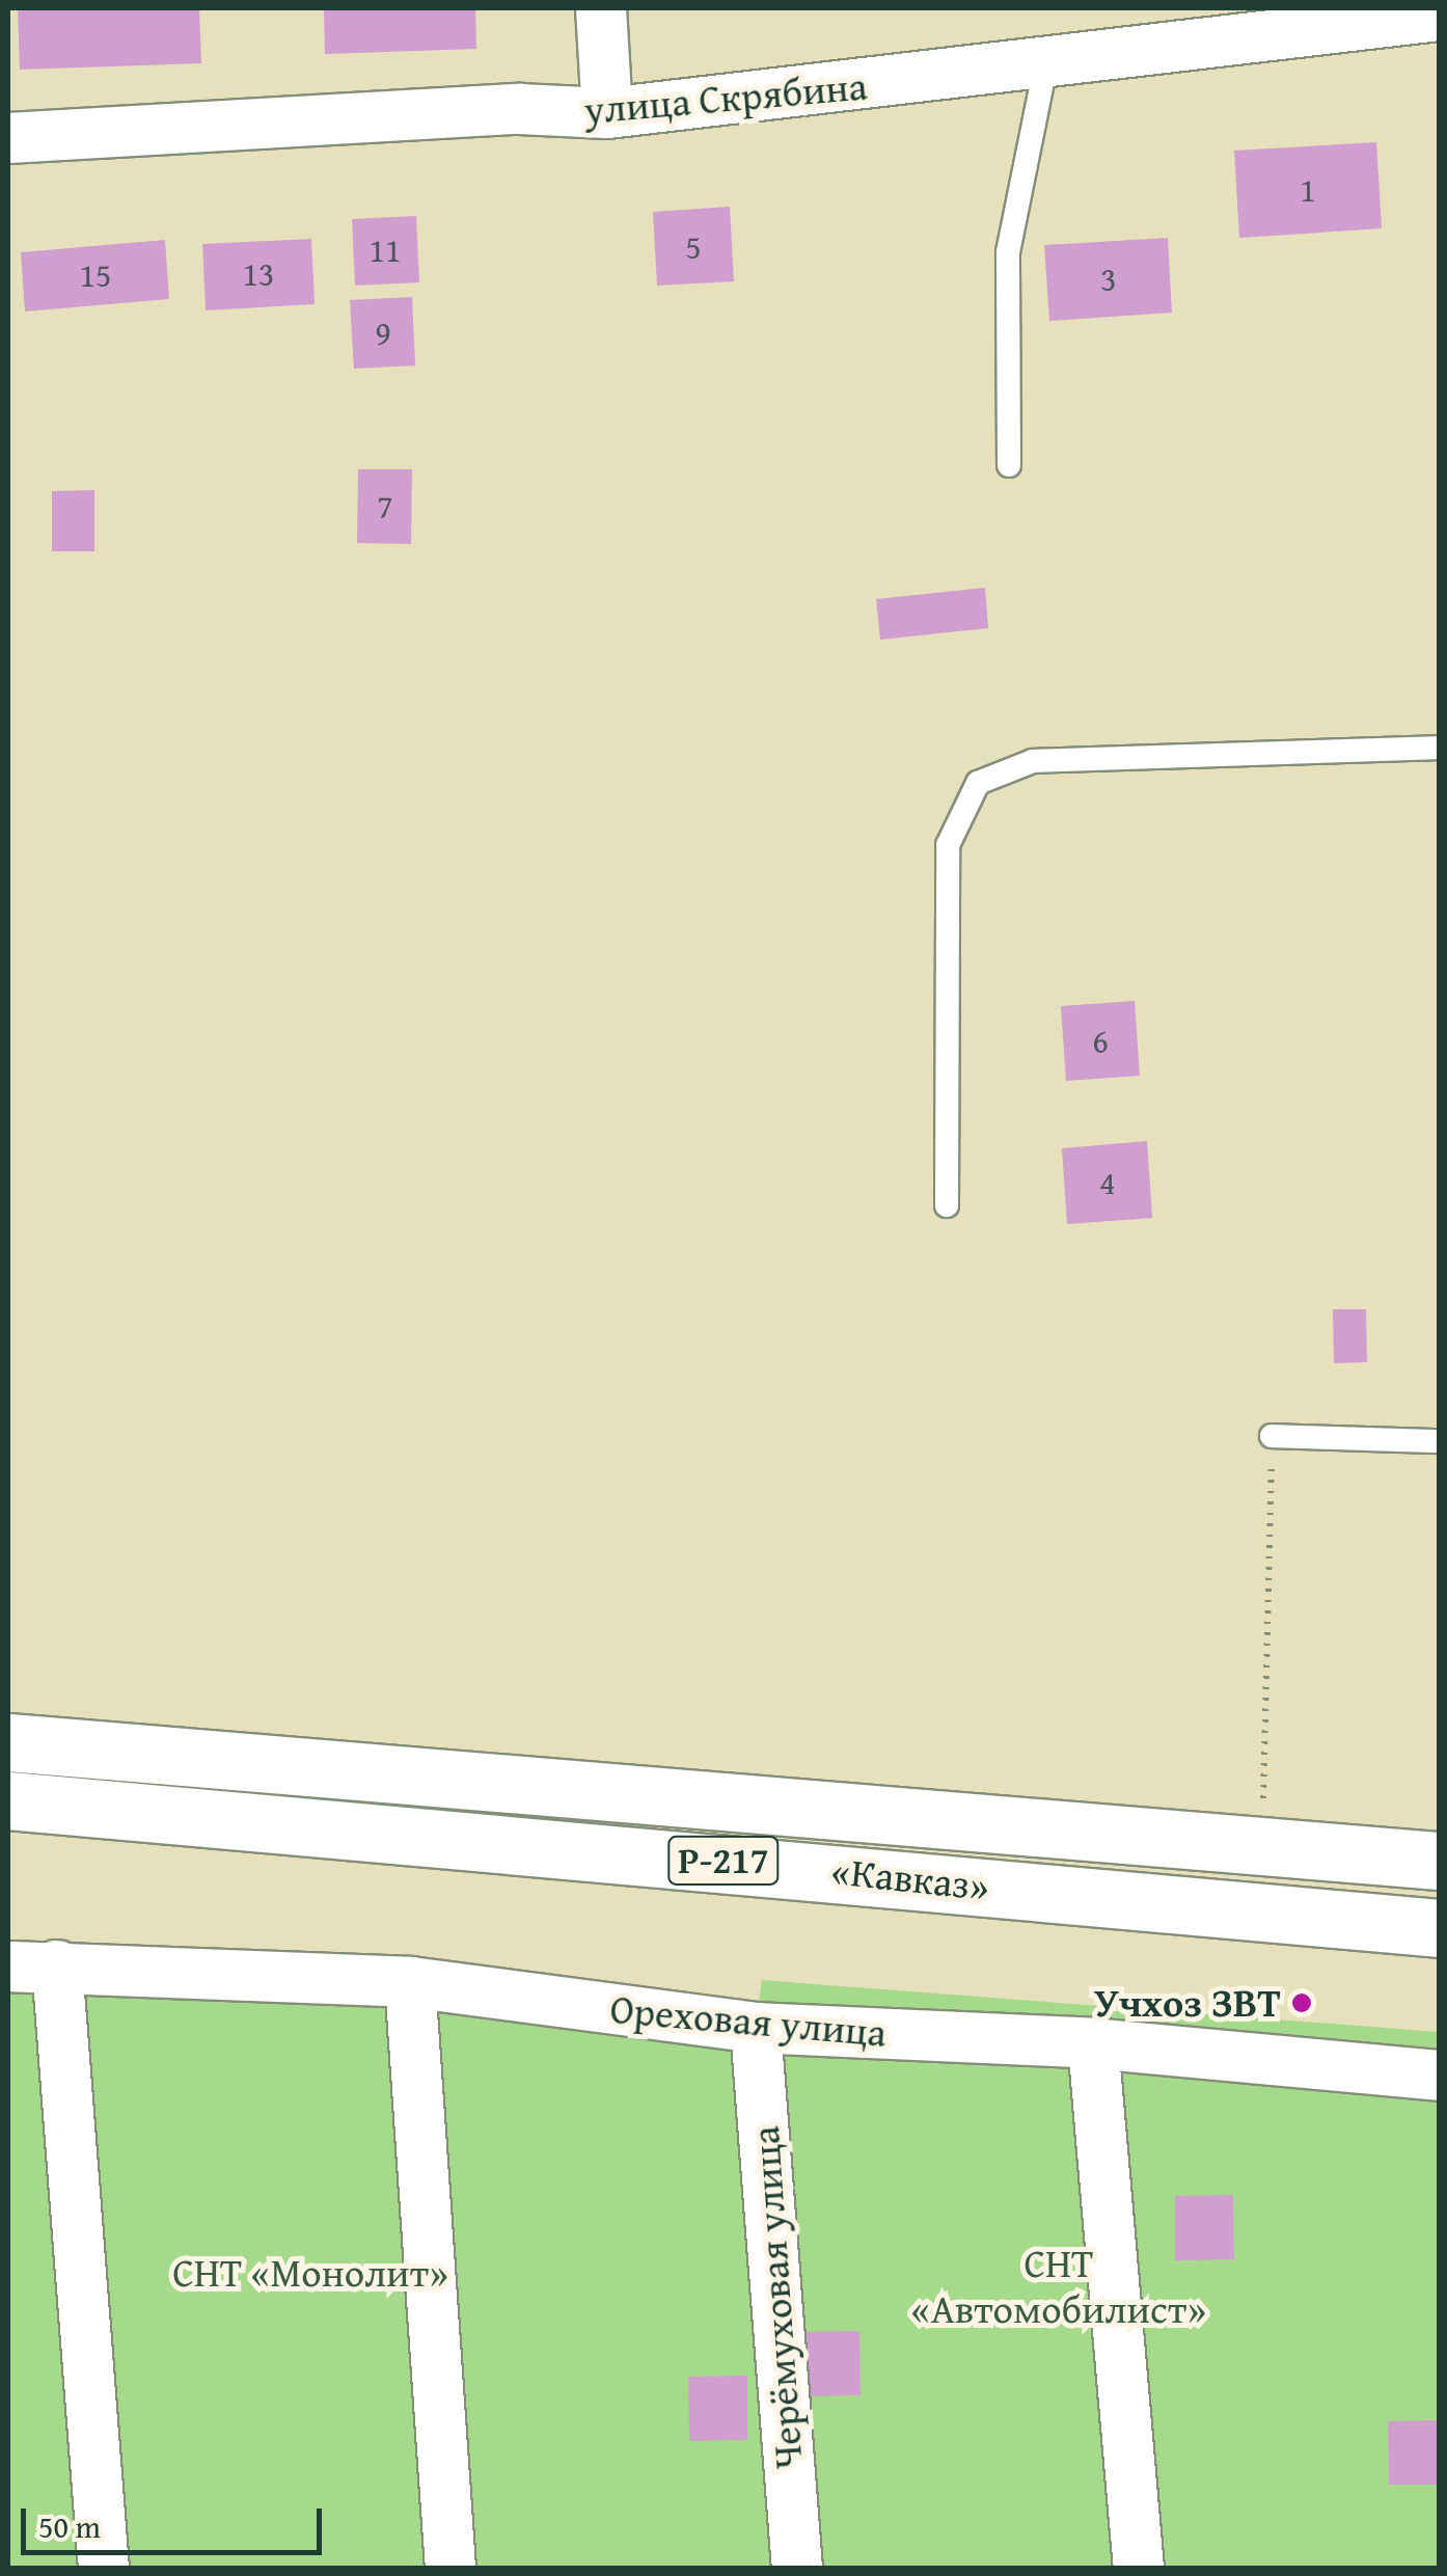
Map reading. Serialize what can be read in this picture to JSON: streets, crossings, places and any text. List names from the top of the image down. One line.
{"streets":{"highway":["Р-217","«Кавказ»"],"street":["улица Скрябина","Ореховая улица","Черёмуховая улица"]},"crossings":[["Ореховая улица","Черёмуховая улица"]],"parks":["СНТ «Автомобилист»","СНТ «Монолит»"],"places":["Учхоз ЗВТ"],"house_numbers":["1","5","11","13","15","3","9","7","6","4"],"scale_bar":"50 m"}
